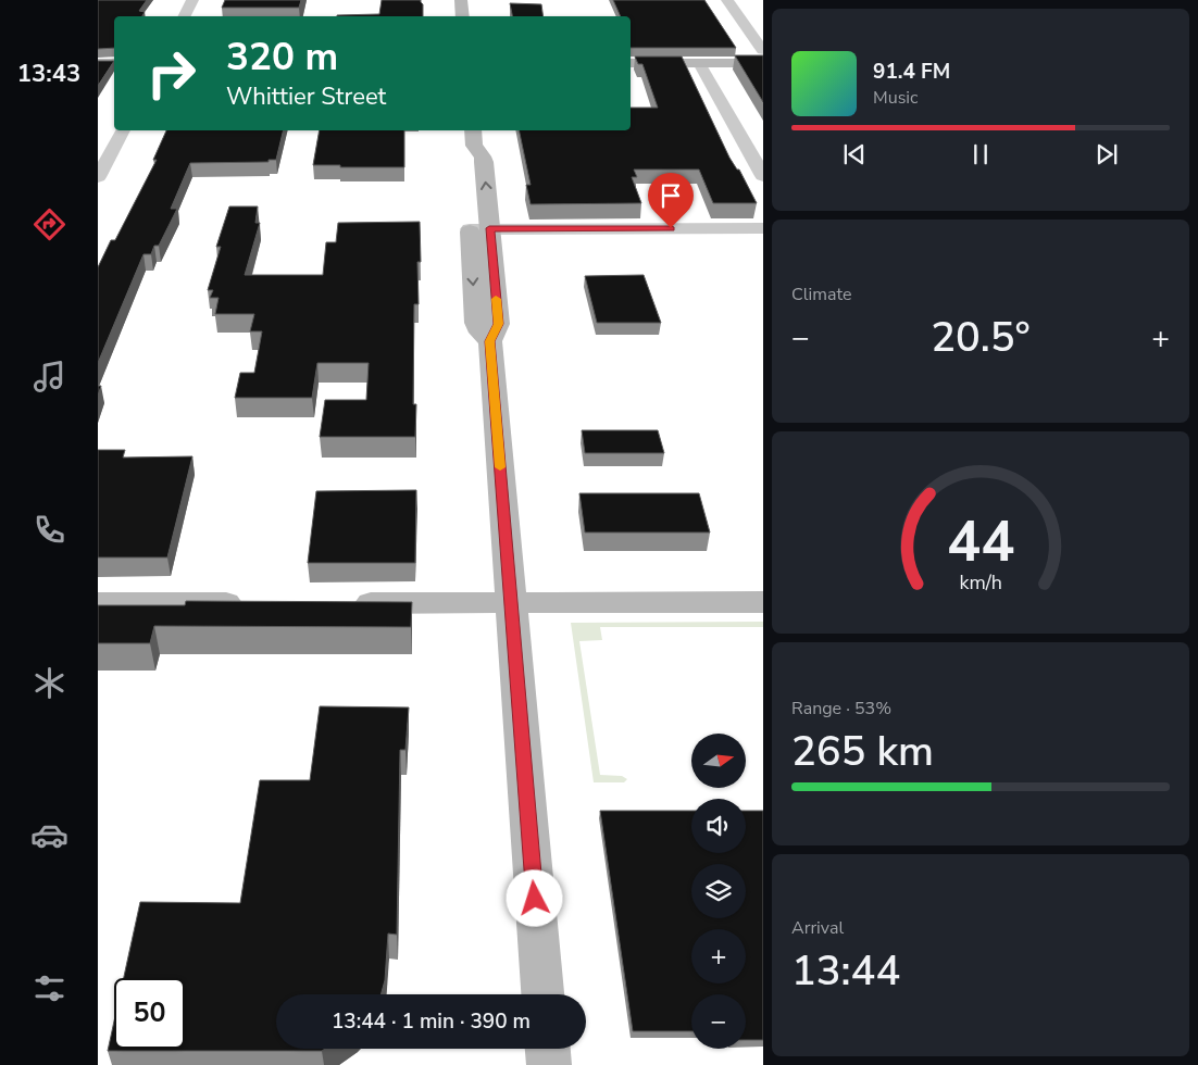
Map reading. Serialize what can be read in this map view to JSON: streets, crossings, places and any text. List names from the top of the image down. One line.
{"north":"right","page":{"tabs":"13:43","turn":["320 m","Whittier Street"],"song":["91.4 FM","Music"],"tile":["Climate",["Range · 53%","265 km"],["Arrival","13:44"]],"heat":["−","20.5°","+"],"map_buttons":["+","−"],"limit":"50","trip":"13:44 · 1 min · 390 m","gauge":["44","km/h"]}}
